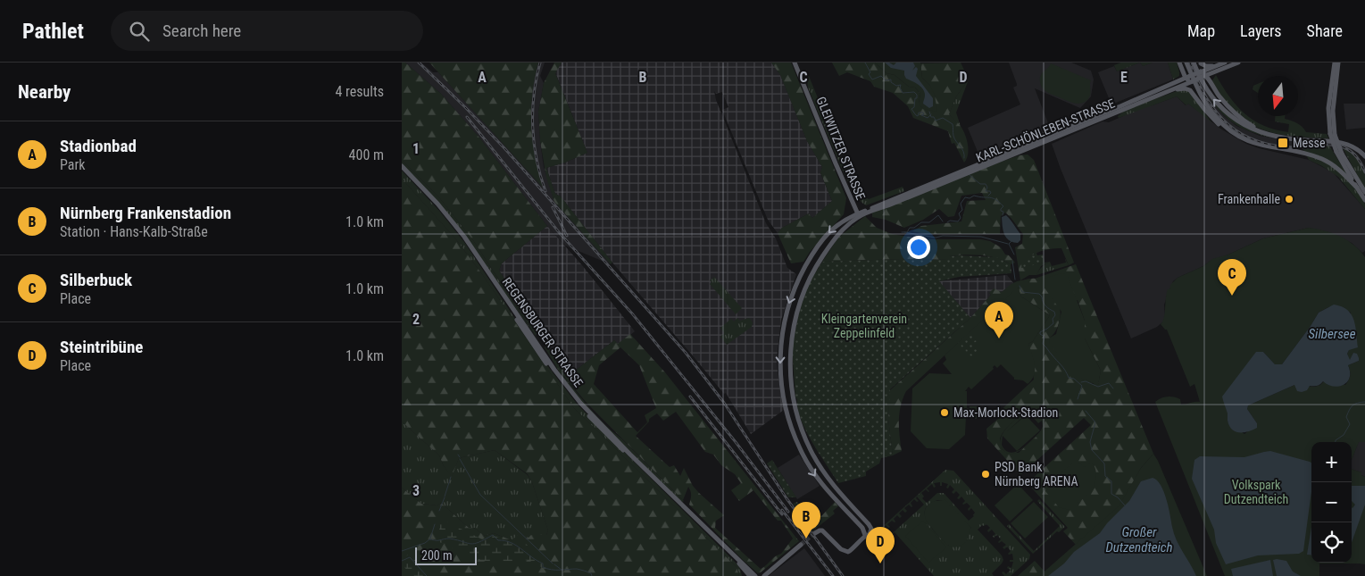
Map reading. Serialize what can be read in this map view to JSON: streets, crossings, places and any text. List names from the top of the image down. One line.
{"streets":{"main road":["KARL-SCHÖNLEBEN-STRASSE","GLEIWITZER STRASSE","REGENSBURGER STRASSE"]},"crossings":[["KARL-SCHÖNLEBEN-STRASSE","GLEIWITZER STRASSE"]],"water":["Silbersee","Großer Dutzendteich"],"parks":["Kleingartenverein Zeppelinfeld","Volkspark Dutzendteich"],"places":{"transit":["Messe"],"other":["Frankenhalle","Max-Morlock-Stadion","PSD Bank Nürnberg ARENA"]},"scale_bar":"200 m","north":"bottom","page":{"header":"Pathlet","search":"Search here","nav":["Map","Layers","Share"],"heading":["Nearby","4 results"],"list":[{"mark":"A","name":"Stadionbad","note":"Park","value":"400 m"},{"mark":"B","name":"Nürnberg Frankenstadion","note":"Station · Hans-Kalb-Straße","value":"1.0 km"},{"mark":"C","name":"Silberbuck","note":"Place","value":"1.0 km"},{"mark":"D","name":"Steintribüne","note":"Place","value":"1.0 km"}],"pins":["C","A","B","D"],"map_buttons":["+","−"],"scale":"200 m"},"grid":{"columns":["A","B","C","D","E"],"rows":["1","2","3"]}}
